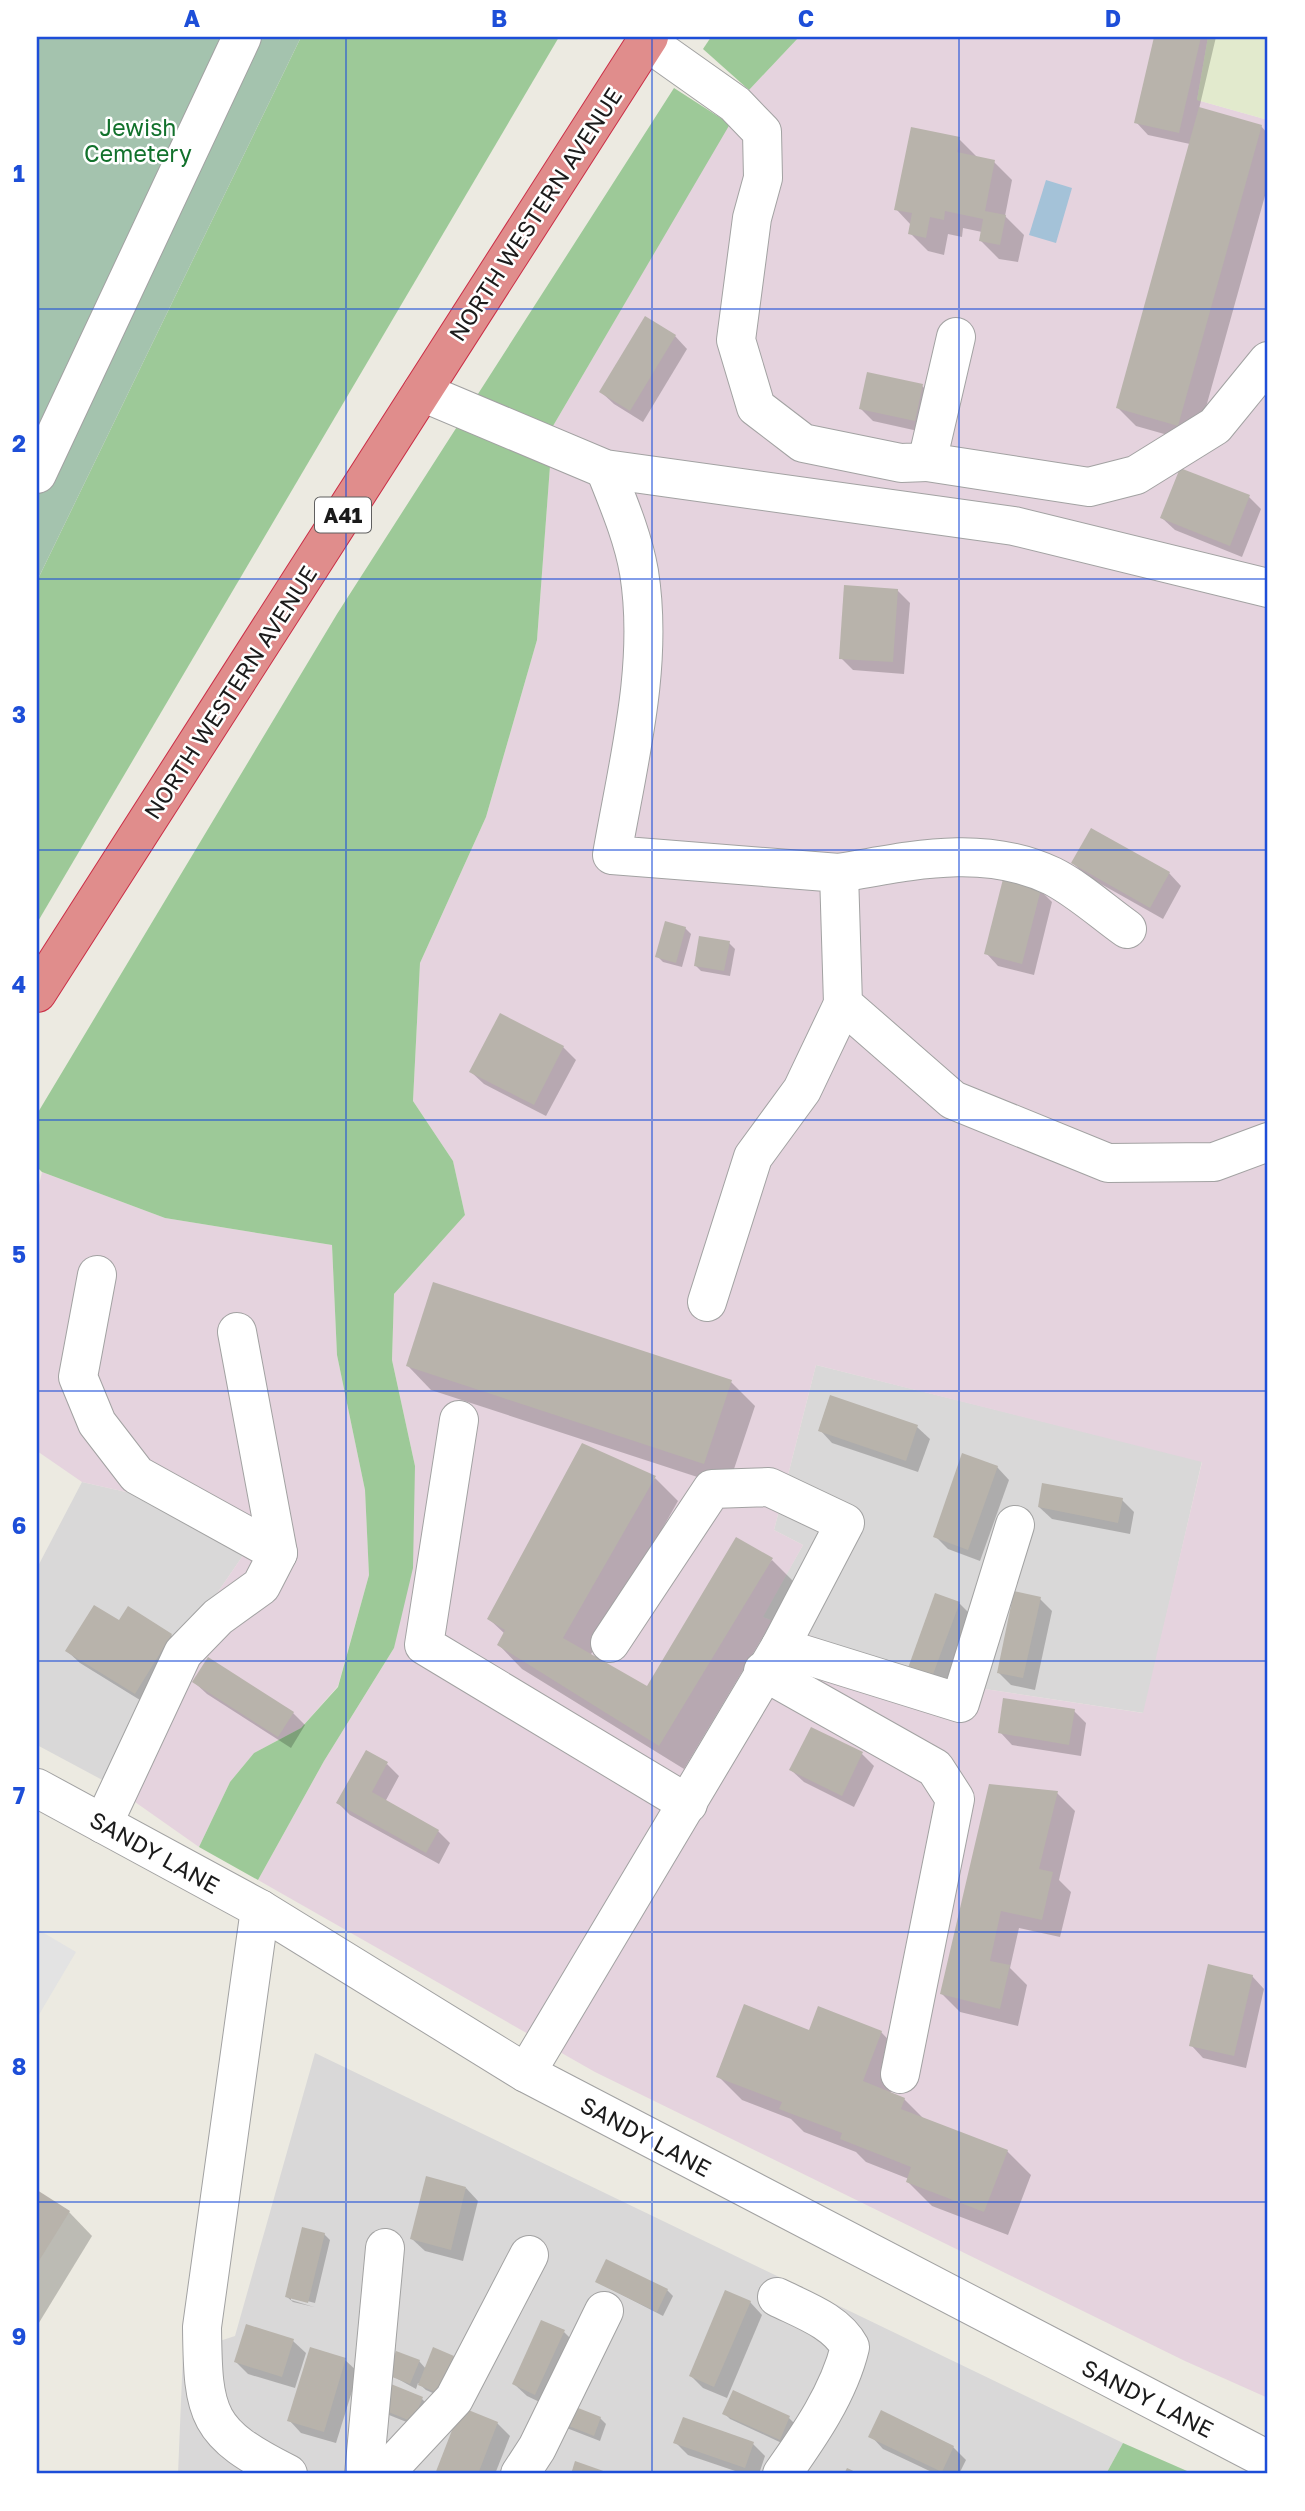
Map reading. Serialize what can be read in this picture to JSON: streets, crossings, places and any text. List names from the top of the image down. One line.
{"streets":{"highway":["NORTH WESTERN AVENUE","A41"],"street":["SANDY LANE"]},"parks":["Jewish Cemetery"],"grid":{"columns":["A","B","C","D"],"rows":["1","2","3","4","5","6","7","8","9"]}}
